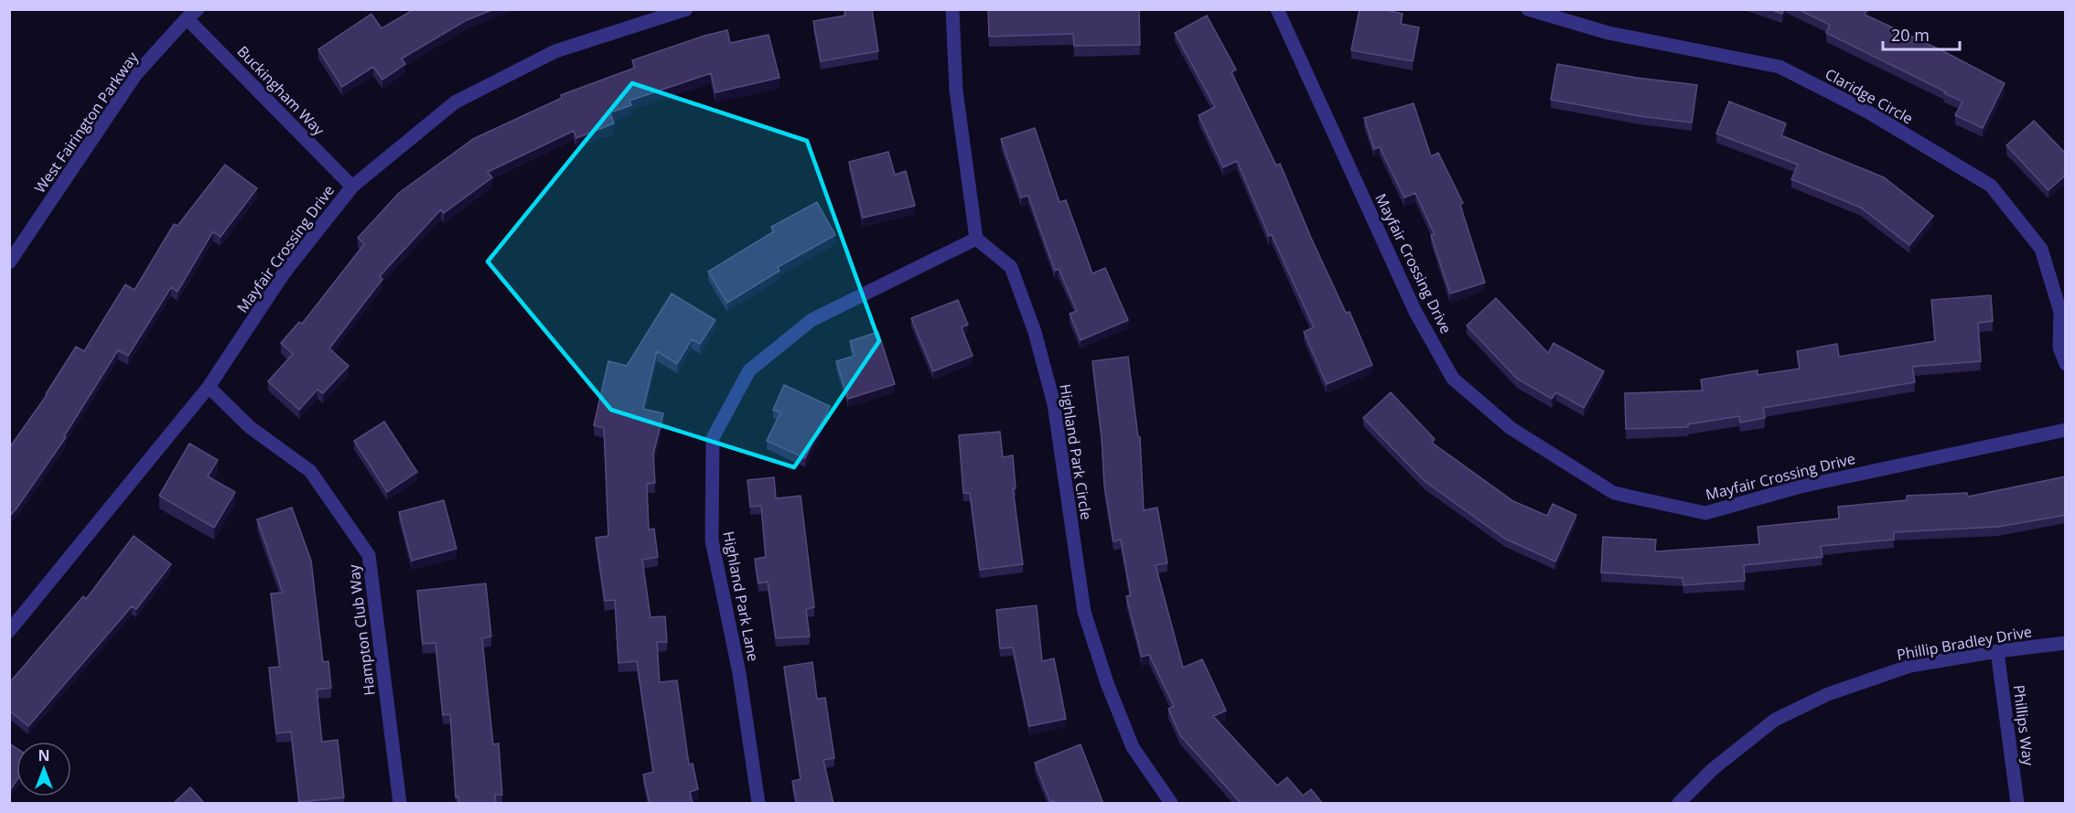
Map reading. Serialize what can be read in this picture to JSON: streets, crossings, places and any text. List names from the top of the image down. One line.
{"streets":{"street":["Buckingham Way","Claridge Circle","West Fairington Parkway","Mayfair Crossing Drive","Highland Park Circle","Highland Park Lane","Hampton Club Way","Phillip Bradley Drive","Phillips Way"]},"crossings":[["Buckingham Way","West Fairington Parkway"],["Buckingham Way","Mayfair Crossing Drive"],["Mayfair Crossing Drive","Hampton Club Way"],["Highland Park Circle","Highland Park Lane"],["Phillip Bradley Drive","Phillips Way"]],"scale_bar":"20 m","north":"top"}
